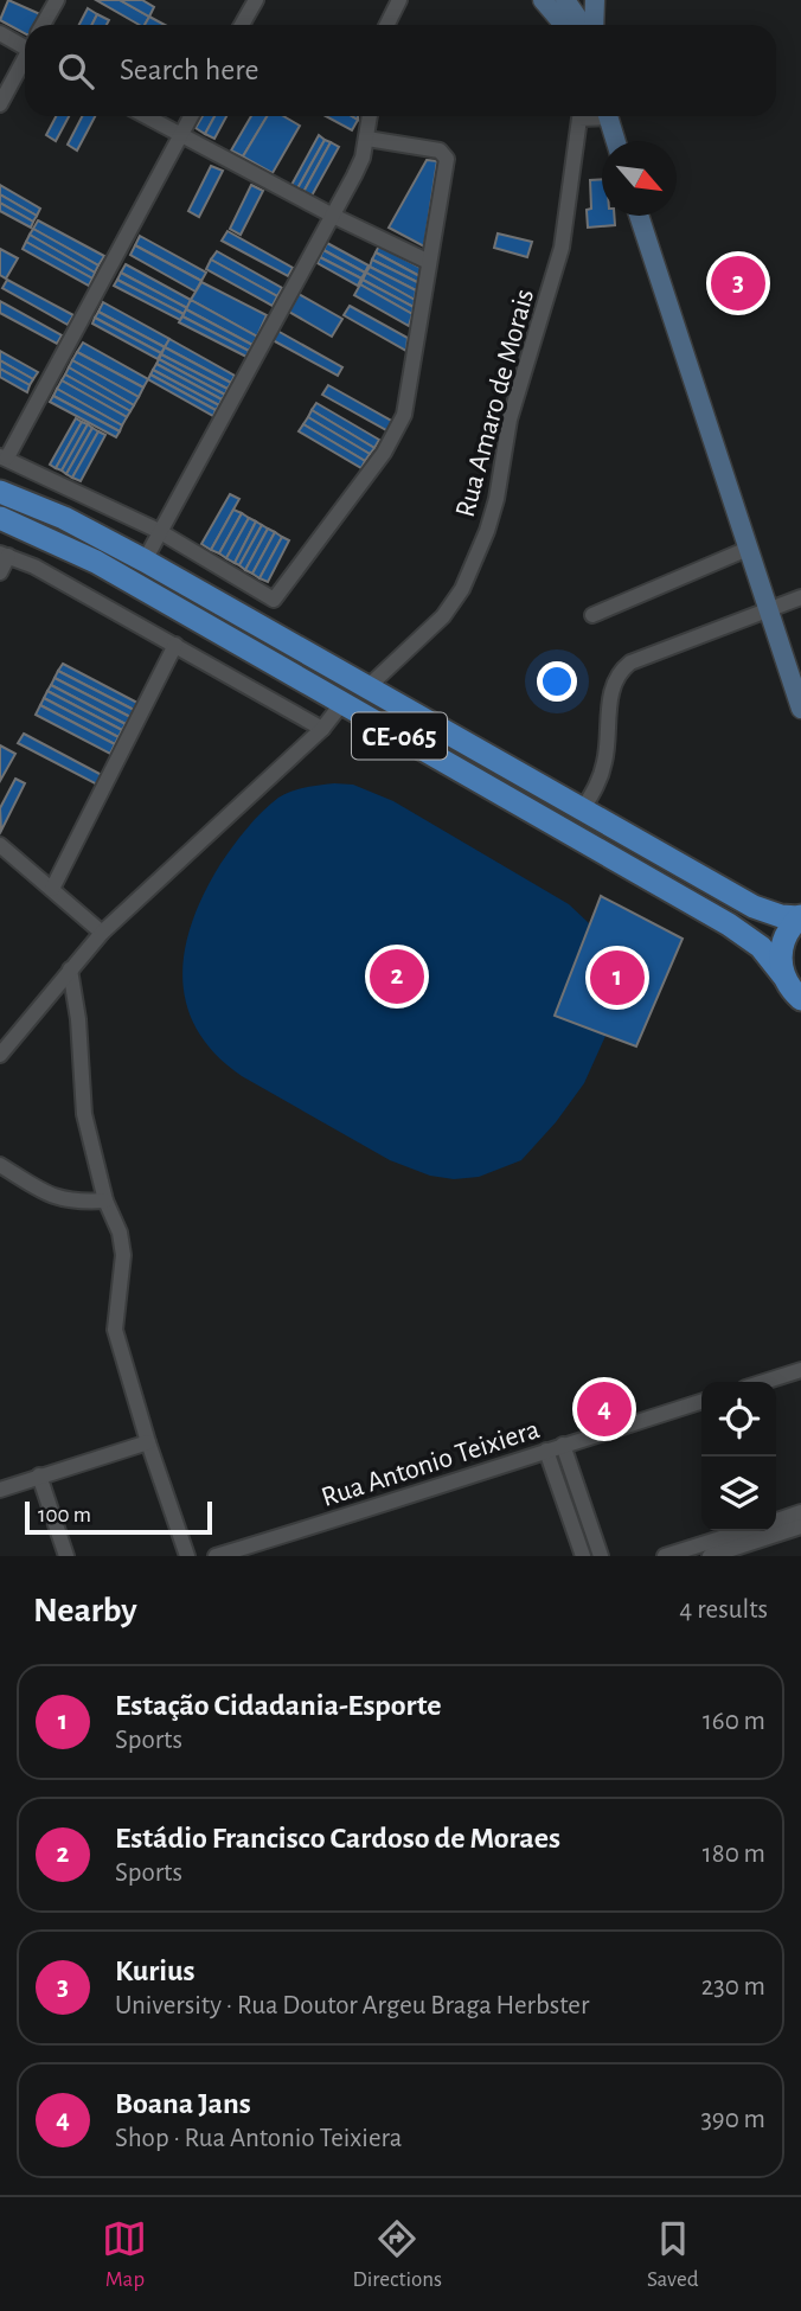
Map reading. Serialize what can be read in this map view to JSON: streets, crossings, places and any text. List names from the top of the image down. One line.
{"streets":{"main road":["CE-065"],"street":["Rua Amaro de Morais","Rua Antonio Teixiera"]},"crossings":[["Rua Amaro de Morais","CE-065"]],"scale_bar":"100 m","north":"bottom right","page":{"search":"Search here","pins":["3","2","1","4"],"scale":"100 m","heading":["Nearby","4 results"],"list":[{"mark":"1","name":"Estação Cidadania-Esporte","note":"Sports","value":"160 m"},{"mark":"2","name":"Estádio Francisco Cardoso de Moraes","note":"Sports","value":"180 m"},{"mark":"3","name":"Kurius","note":"University · Rua Doutor Argeu Braga Herbster","value":"230 m"},{"mark":"4","name":"Boana Jans","note":"Shop · Rua Antonio Teixiera","value":"390 m"}],"nav":["Map","Directions","Saved"]}}
